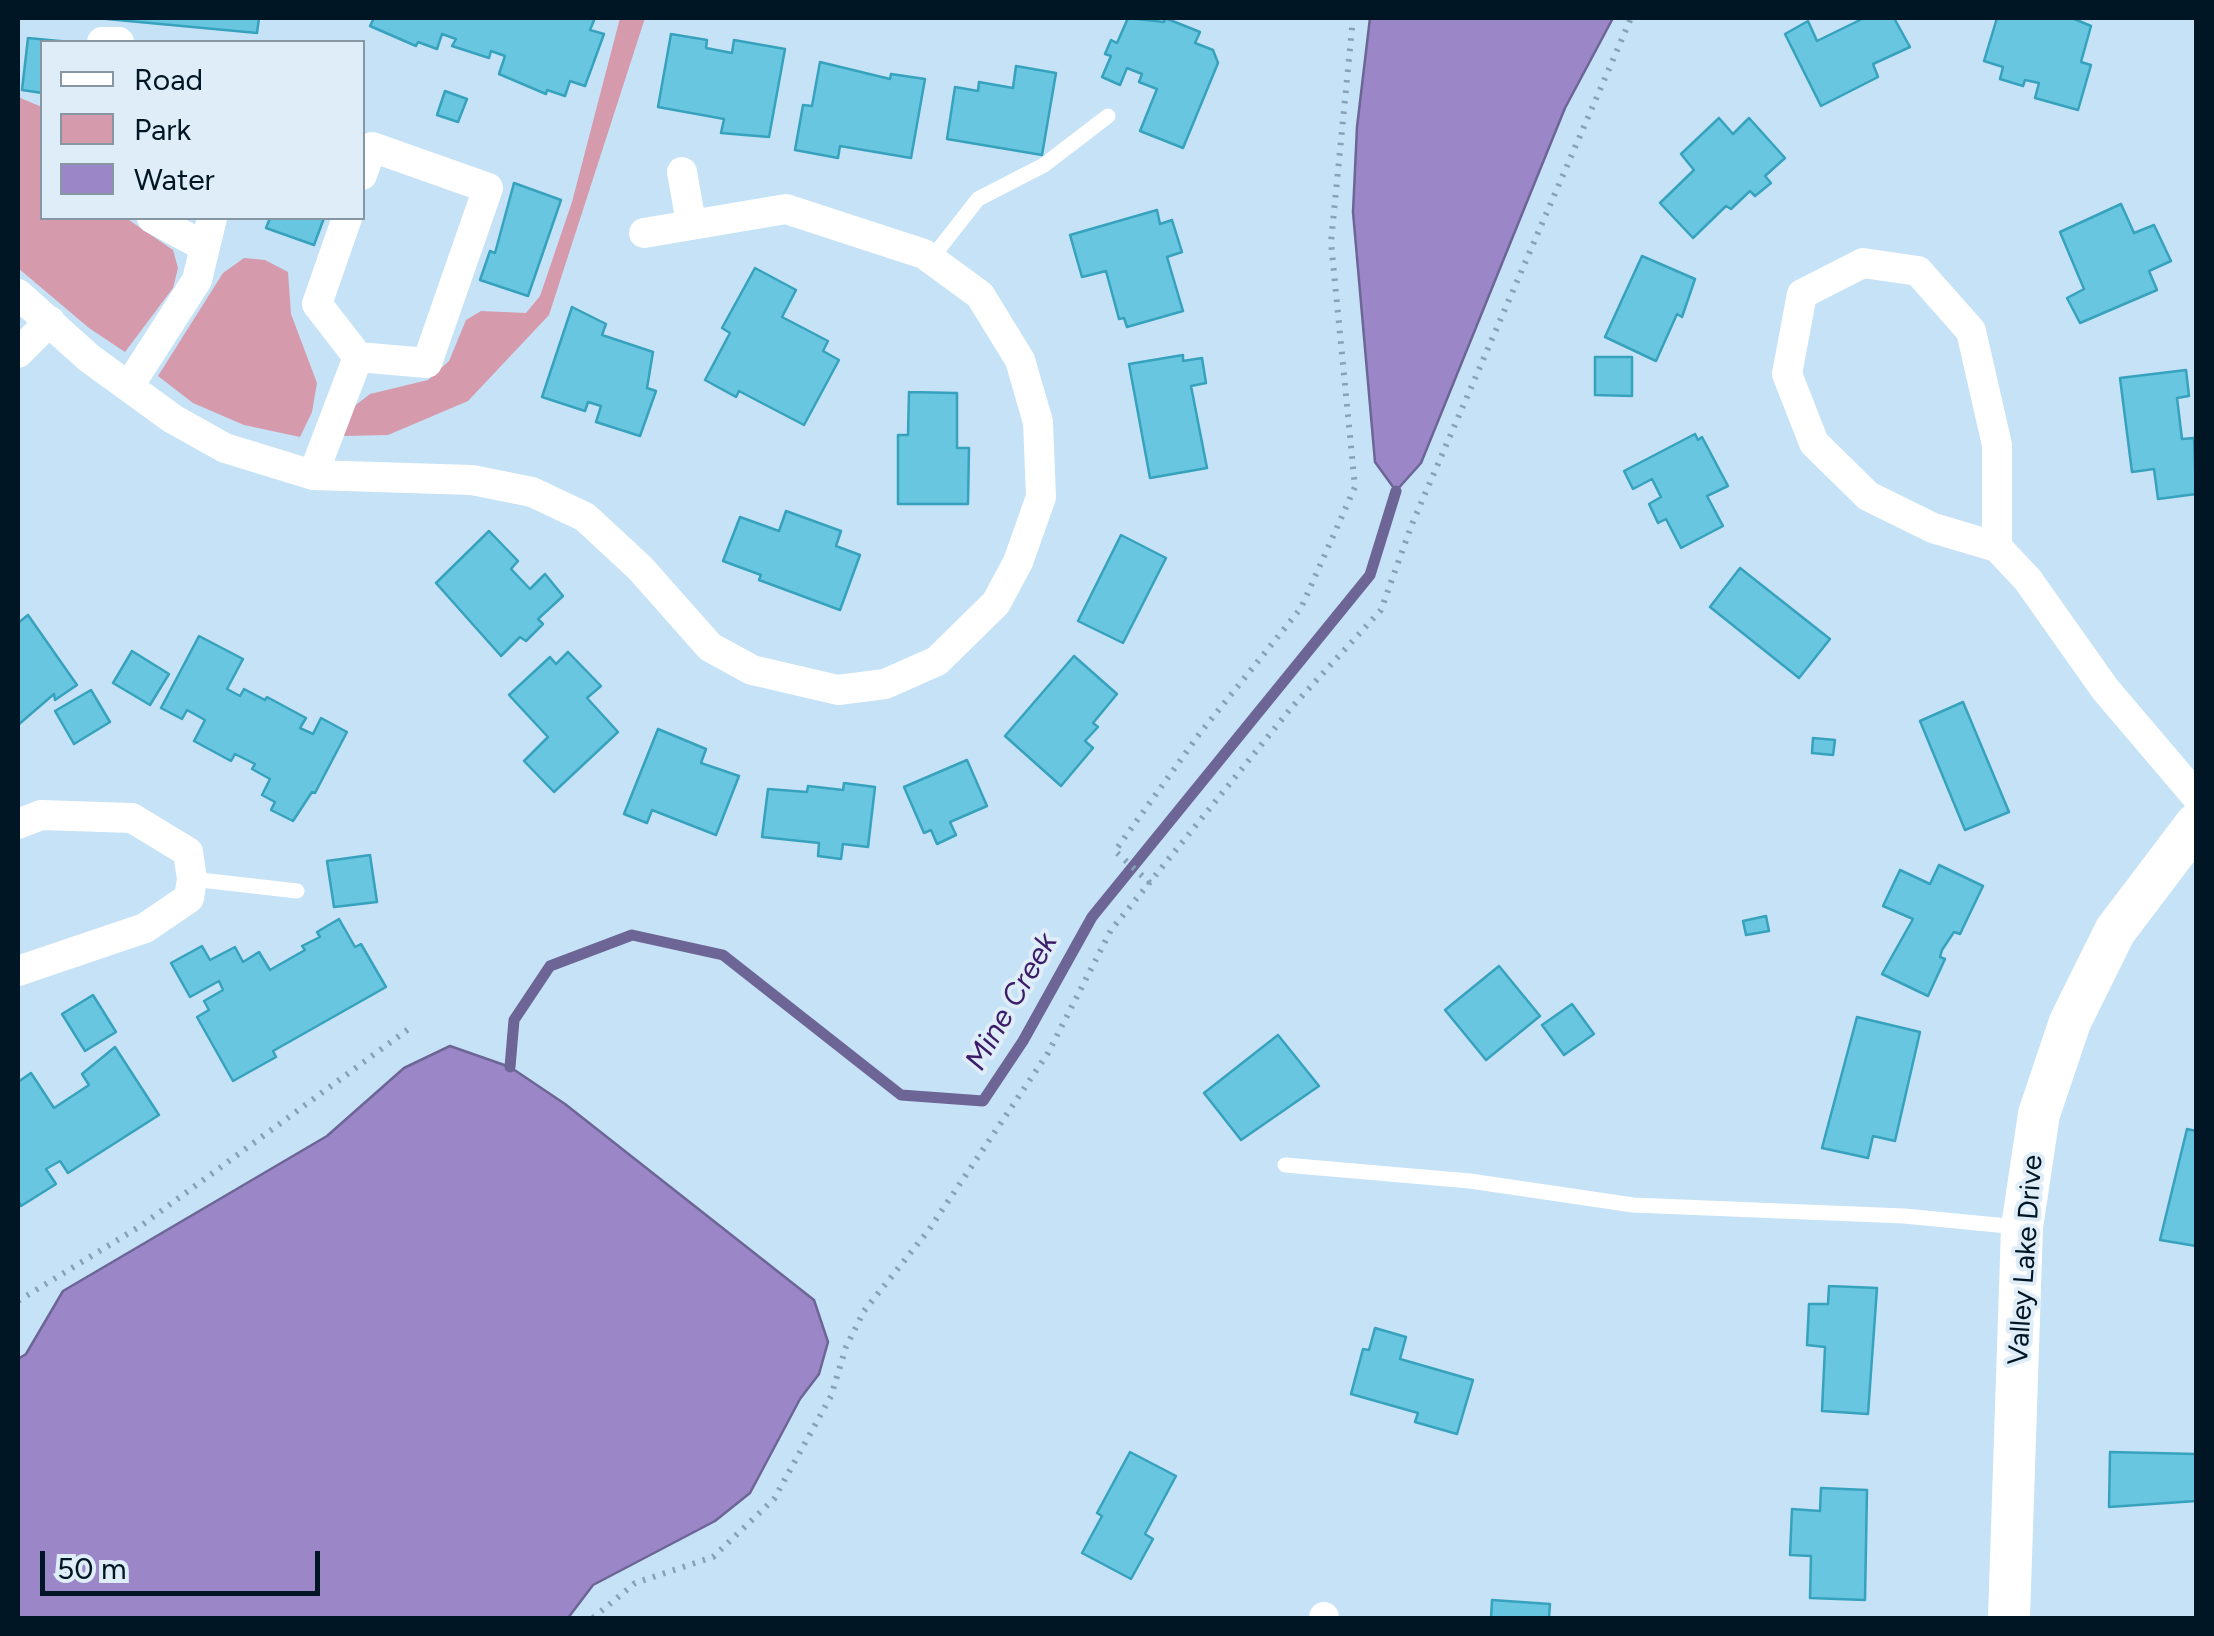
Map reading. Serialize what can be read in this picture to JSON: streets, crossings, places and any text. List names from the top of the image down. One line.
{"streets":{"street":["Valley Lake Drive"]},"water":["Mine Creek"],"legend":["Road","Park","Water"],"scale_bar":"50 m"}
